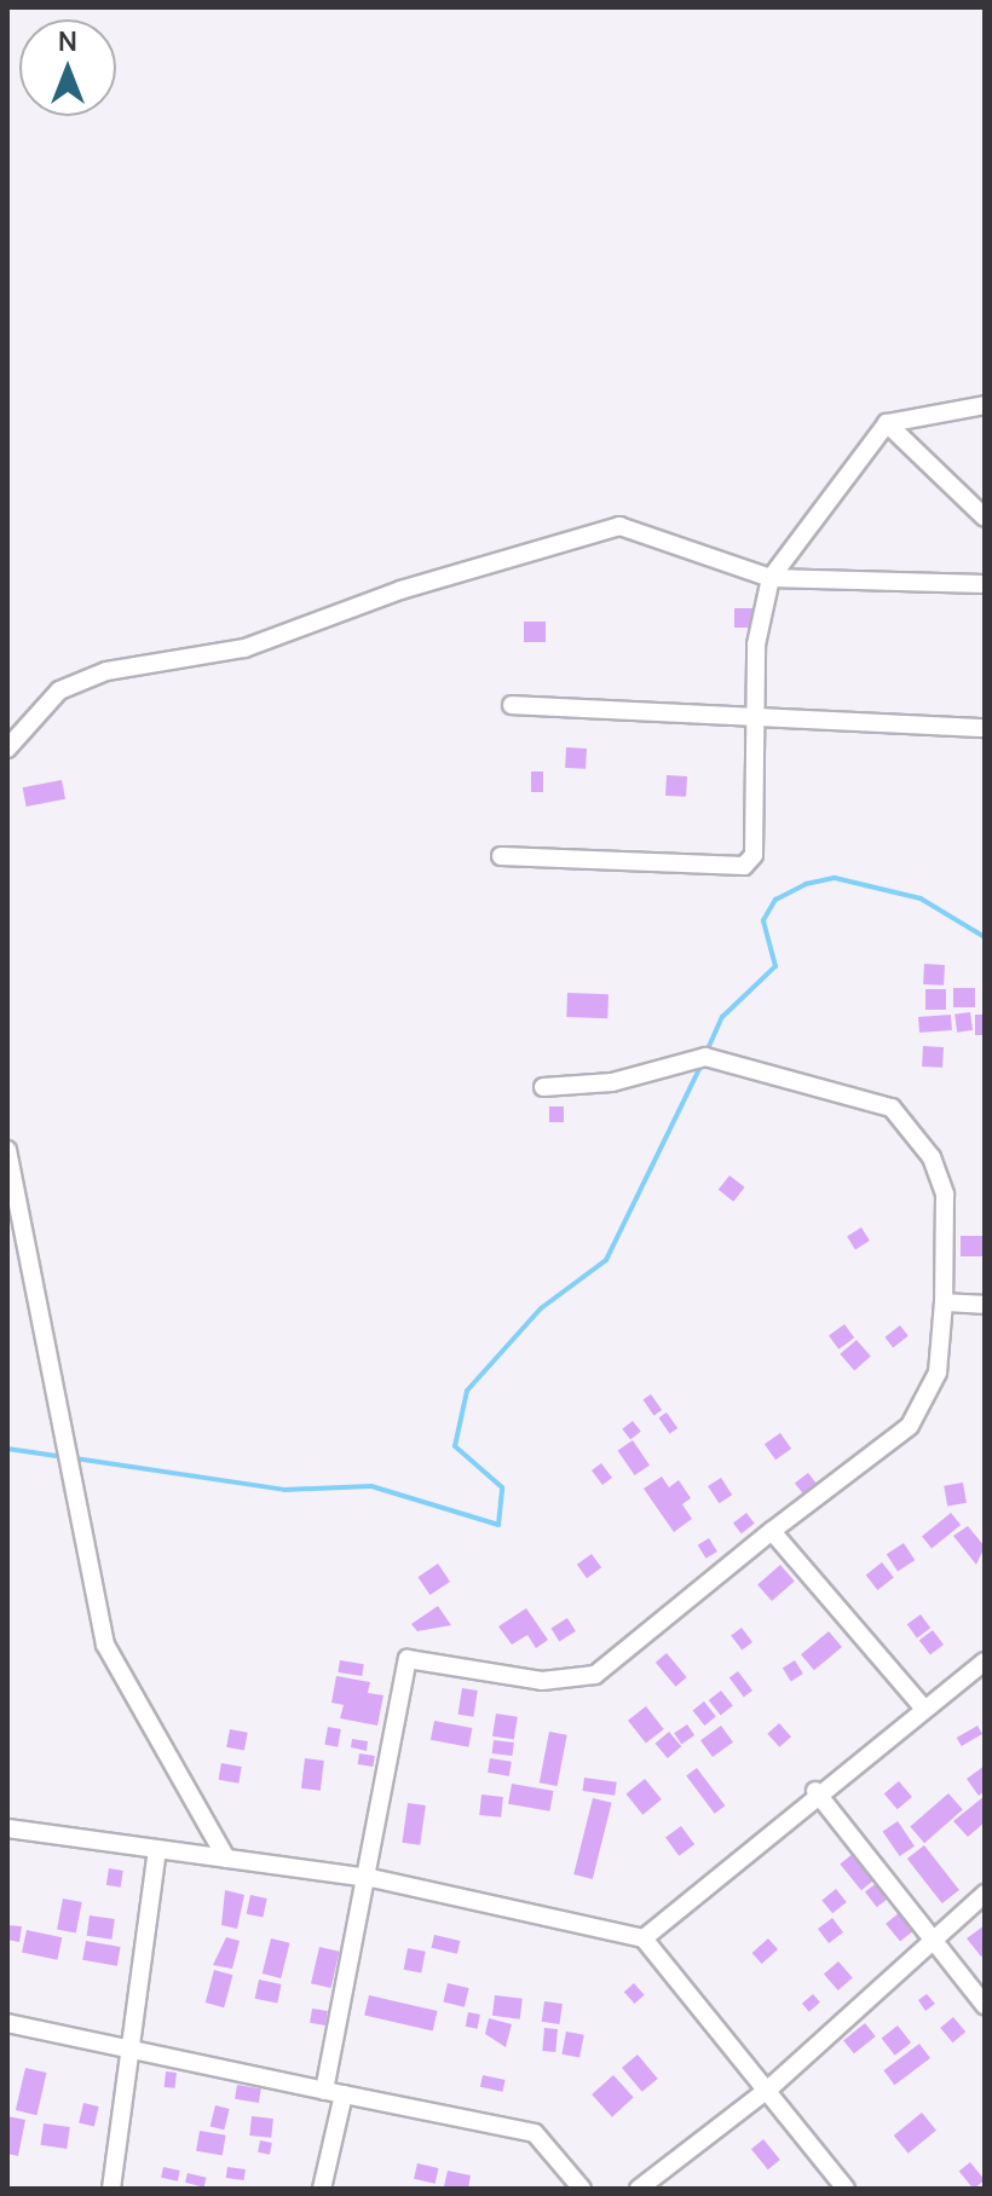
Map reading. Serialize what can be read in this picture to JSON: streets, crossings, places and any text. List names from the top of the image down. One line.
{"north":"top"}
